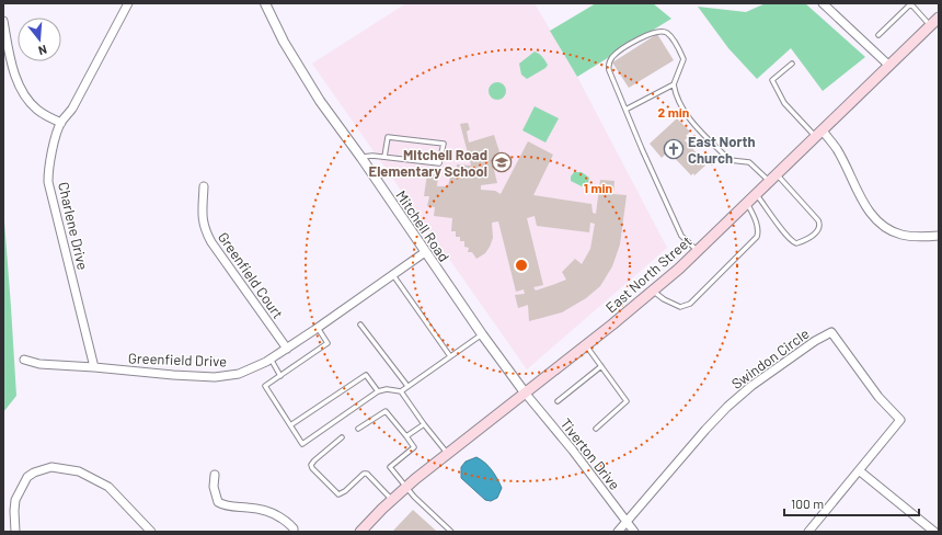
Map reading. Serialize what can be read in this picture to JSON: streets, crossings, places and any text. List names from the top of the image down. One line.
{"streets":{"main road":["East North Street"],"street":["Charlene Drive","Mitchell Road","Greenfield Court","Swindon Circle","Greenfield Drive","Tiverton Drive"]},"crossings":[["Charlene Drive","Greenfield Drive"],["Mitchell Road","East North Street"],["Mitchell Road","Greenfield Drive"],["Mitchell Road","Tiverton Drive"],["East North Street","Tiverton Drive"],["Greenfield Court","Greenfield Drive"],["Swindon Circle","Tiverton Drive"]],"places":{"church":["East North Church"],"school or university":["Mitchell Road Elementary School"]},"scale_bar":"100 m","north":"bottom","rings":["2 min","1 min"]}
